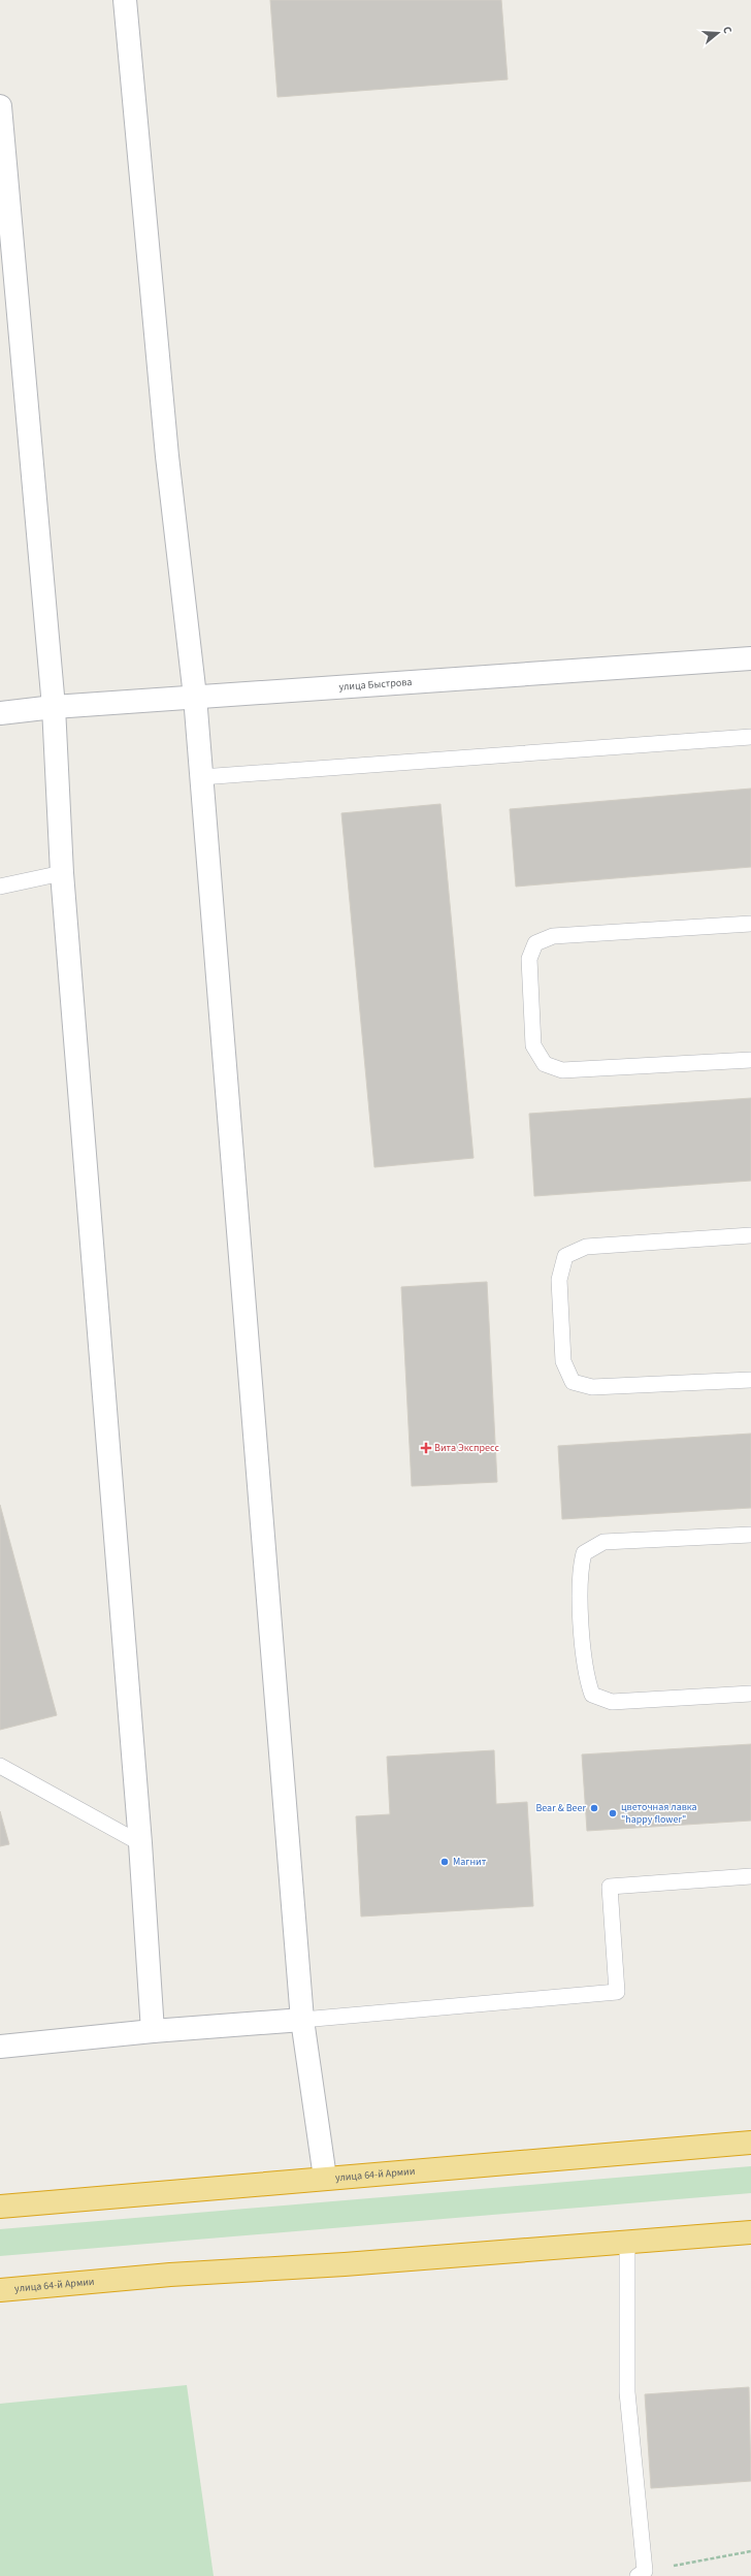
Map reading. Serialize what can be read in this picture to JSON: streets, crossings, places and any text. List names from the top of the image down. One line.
{"streets":{"highway":["улица 64-й Армии"],"street":["улица Быстрова"]},"places":{"health":["Вита Экспресс"],"other":["Bear & Beer","цветочная лавка \"happy flower\"","Магнит"]},"north":"right"}
